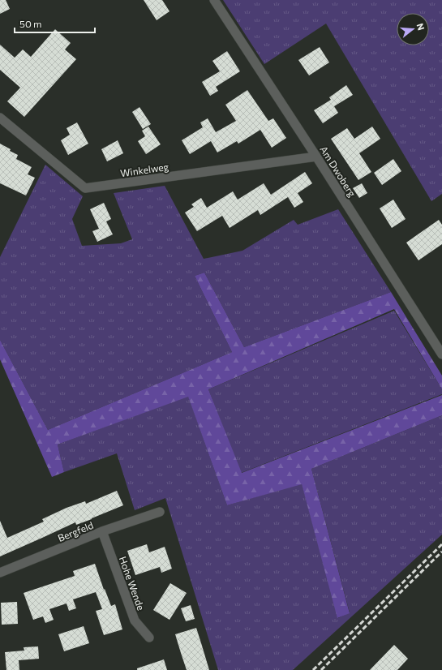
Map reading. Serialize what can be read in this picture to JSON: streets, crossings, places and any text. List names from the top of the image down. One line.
{"streets":{"street":["Winkelweg","Am Dwoberg","Bergfeld","Hohe Wende"]},"crossings":[["Winkelweg","Am Dwoberg"],["Bergfeld","Hohe Wende"]],"scale_bar":"50 m","north":"right"}
